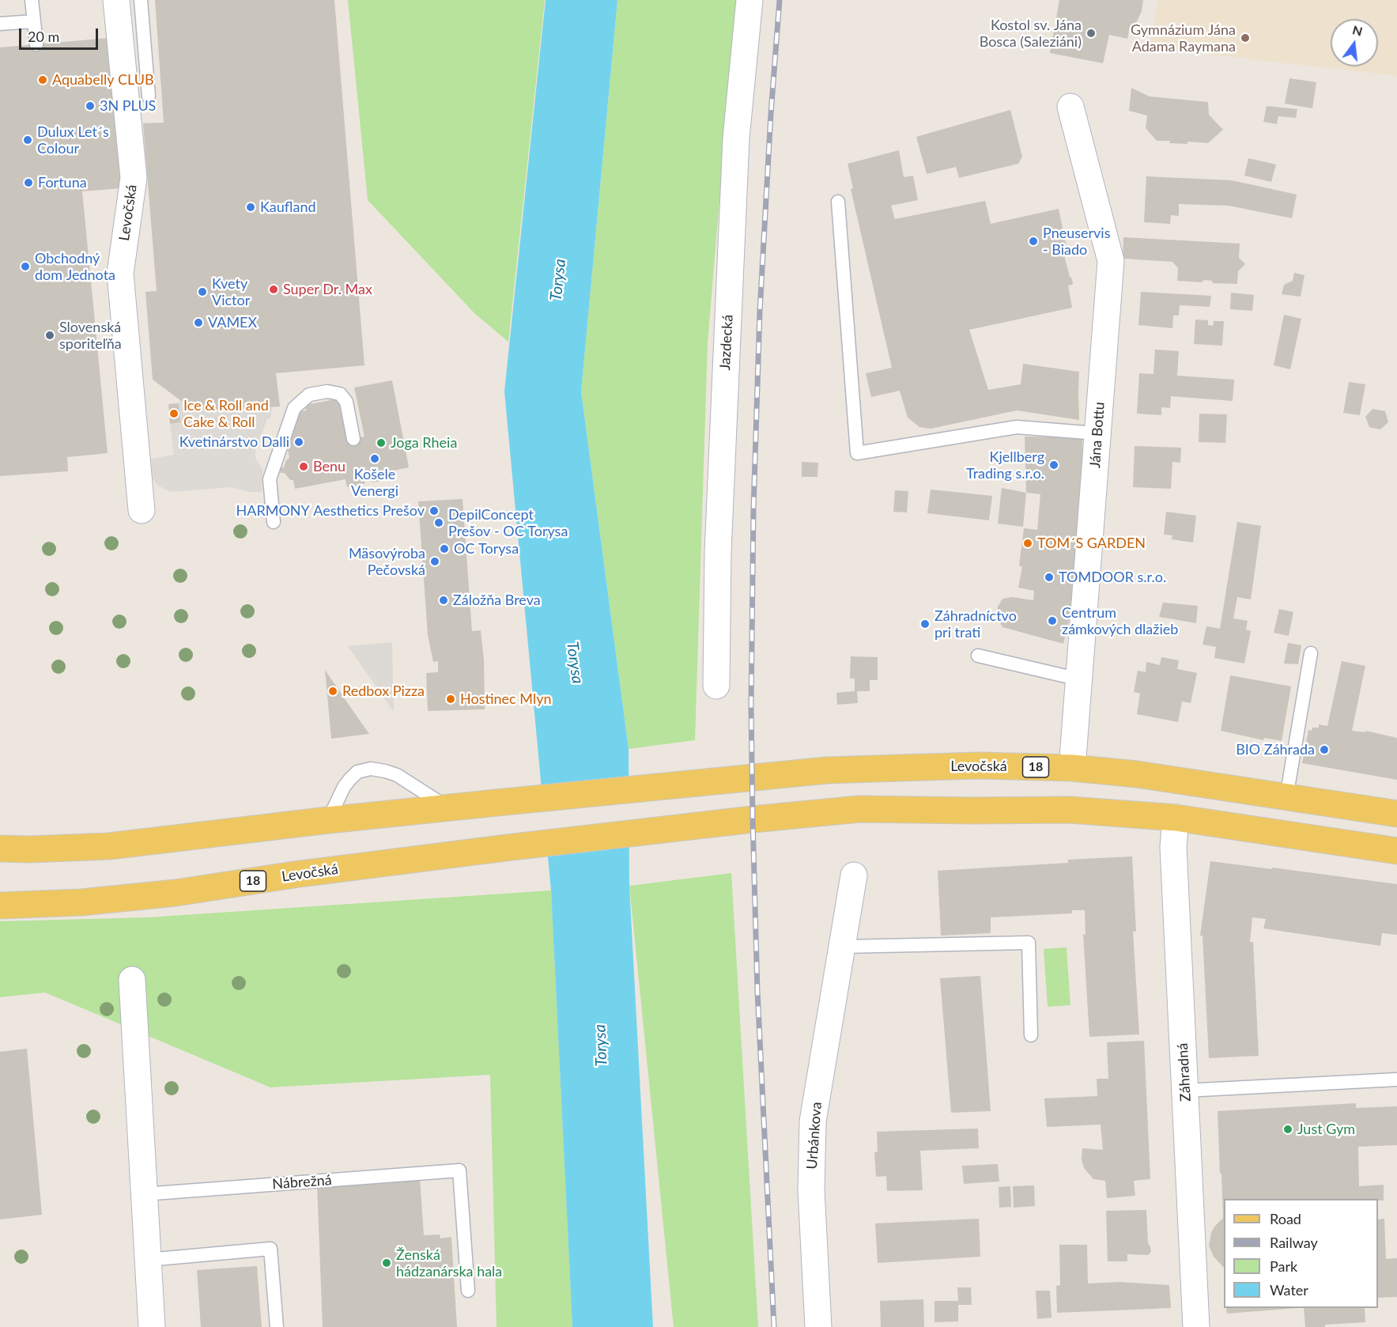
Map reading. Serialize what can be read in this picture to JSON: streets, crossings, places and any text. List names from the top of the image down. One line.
{"streets":{"main road":["Levočská","18"],"street":["Jazdecká","Jána Bottu","Záhradná","Urbánkova"],"lane":["Nábrežná"]},"crossings":[["Levočská","Jána Bottu"],["Levočská","18"],["Levočská","Záhradná"],["18","Záhradná"]],"water":["Torysa"],"places":["Kostol sv. Jána Bosca (Saleziáni)","Gymnázium Jána Adama Raymana","Aquabelly CLUB","3N PLUS","Dulux Let´s Colour","Fortuna","Kaufland","Pneuservis - Biado","Obchodný dom Jednota","Super Dr. Max","Kvety Victor","VAMEX","Slovenská sporiteľňa","Ice & Roll and Cake & Roll","Kvetinárstvo Dalli","Joga Rheia","Košele Venergi","Kjellberg Trading s.r.o.","Benu","HARMONY Aesthetics Prešov","DepilConcept Prešov - OC Torysa","TOM´S GARDEN","OC Torysa","Mäsovýroba Pečovská","TOMDOOR s.r.o.","Záložňa Breva","Centrum zámkových dlažieb","Záhradníctvo pri trati","Redbox Pizza","Hostinec Mlyn","BIO Záhrada","Just Gym","Ženská hádzanárska hala"],"legend":["Road","Railway","Park","Water"],"scale_bar":"20 m","north":"top"}
